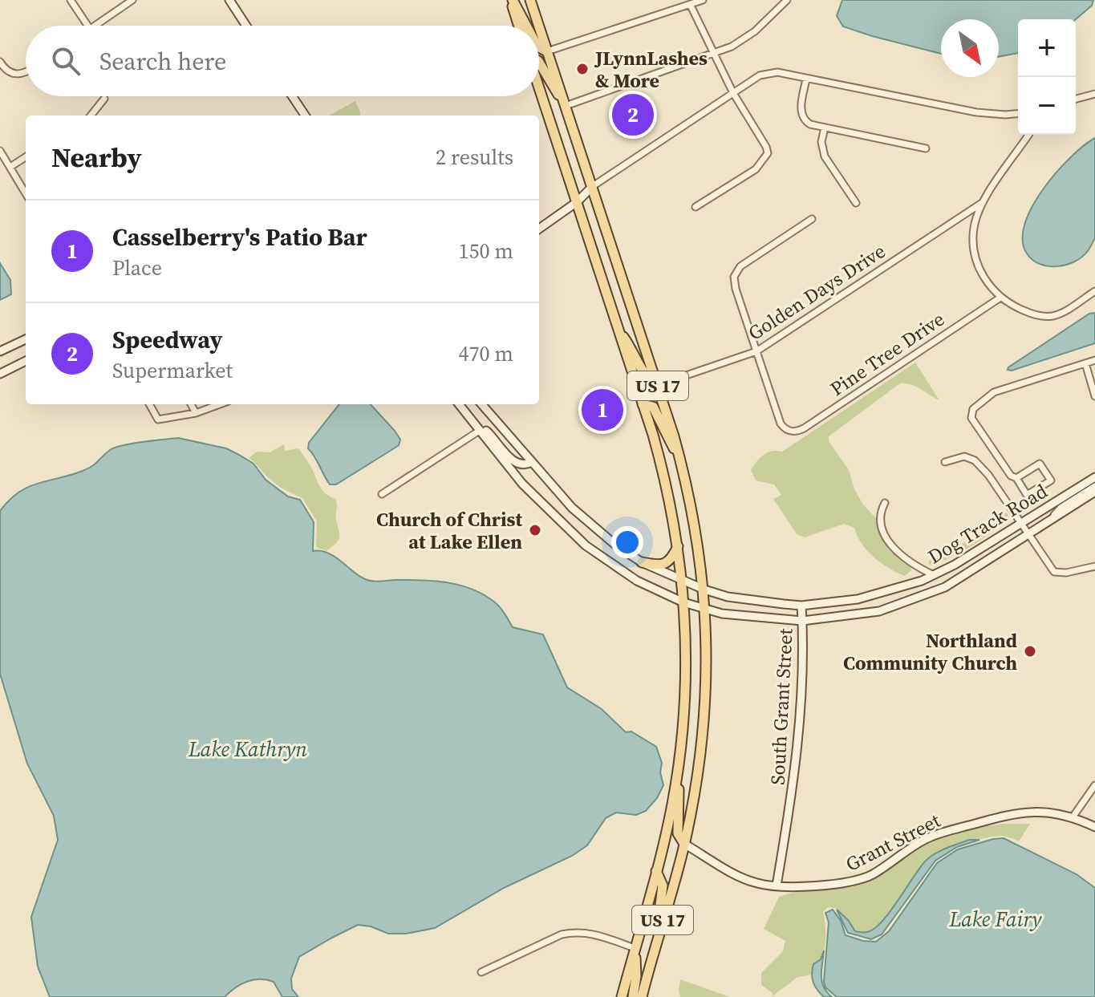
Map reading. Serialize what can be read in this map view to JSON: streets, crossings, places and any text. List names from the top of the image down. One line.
{"streets":{"main road":["US 17","Dog Track Road","South Grant Street","Grant Street"],"street":["Golden Days Drive","Pine Tree Drive"]},"crossings":[["Golden Days Drive","Pine Tree Drive"],["Golden Days Drive","US 17"],["US 17","Dog Track Road"],["US 17","Grant Street"],["Dog Track Road","South Grant Street"],["South Grant Street","Grant Street"]],"water":["Lake Kathryn","Lake Fairy"],"places":["JLynnLashes & More","Church of Christ at Lake Ellen","Northland Community Church"],"north":"bottom right","page":{"map_buttons":["+","−"],"search":"Search here","pins":["2","1"],"heading":["Nearby","2 results"],"list":[{"mark":"1","name":"Casselberry's Patio Bar","note":"Place","value":"150 m"},{"mark":"2","name":"Speedway","note":"Supermarket","value":"470 m"}]}}
